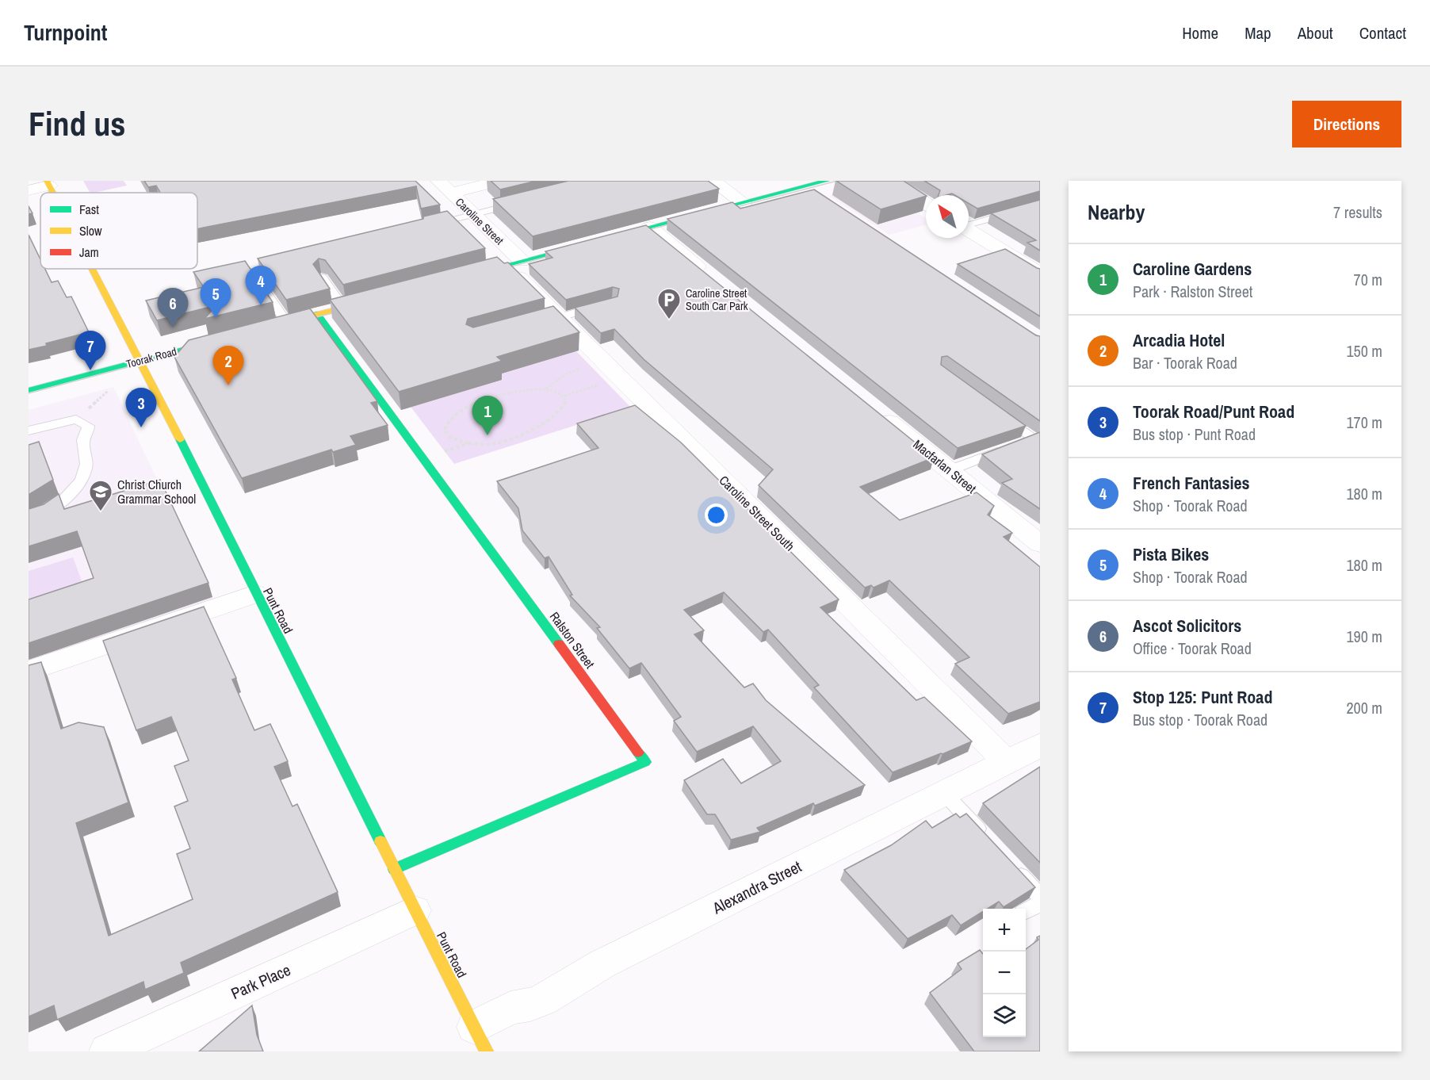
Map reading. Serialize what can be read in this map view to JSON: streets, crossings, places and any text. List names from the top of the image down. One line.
{"streets":{"main road":["Toorak Road","Punt Road","Ralston Street"],"street":["Caroline Street","Macfarlan Street","Caroline Street South","Alexandra Street","Park Place"]},"crossings":[["Caroline Street","Caroline Street South"],["Toorak Road","Punt Road"],["Caroline Street South","Alexandra Street"],["Punt Road","Ralston Street"],["Punt Road","Alexandra Street"],["Punt Road","Park Place"]],"places":{"parking":["Caroline Street South Car Park"],"school or university":["Christ Church Grammar School"]},"legend":["Fast","Slow","Jam"],"north":"top left","page":{"header":"Turnpoint","nav":["Home","Map","About","Contact"],"buttons":"Directions","title":"Find us","heading":["Nearby","7 results"],"list":[{"mark":"1","name":"Caroline Gardens","note":"Park · Ralston Street","value":"70 m"},{"mark":"2","name":"Arcadia Hotel","note":"Bar · Toorak Road","value":"150 m"},{"mark":"3","name":"Toorak Road/Punt Road","note":"Bus stop · Punt Road","value":"170 m"},{"mark":"4","name":"French Fantasies","note":"Shop · Toorak Road","value":"180 m"},{"mark":"5","name":"Pista Bikes","note":"Shop · Toorak Road","value":"180 m"},{"mark":"6","name":"Ascot Solicitors","note":"Office · Toorak Road","value":"190 m"},{"mark":"7","name":"Stop 125: Punt Road","note":"Bus stop · Toorak Road","value":"200 m"}],"pins":["4","5","6","7","2","3","1"],"map_buttons":["+","−"]}}
